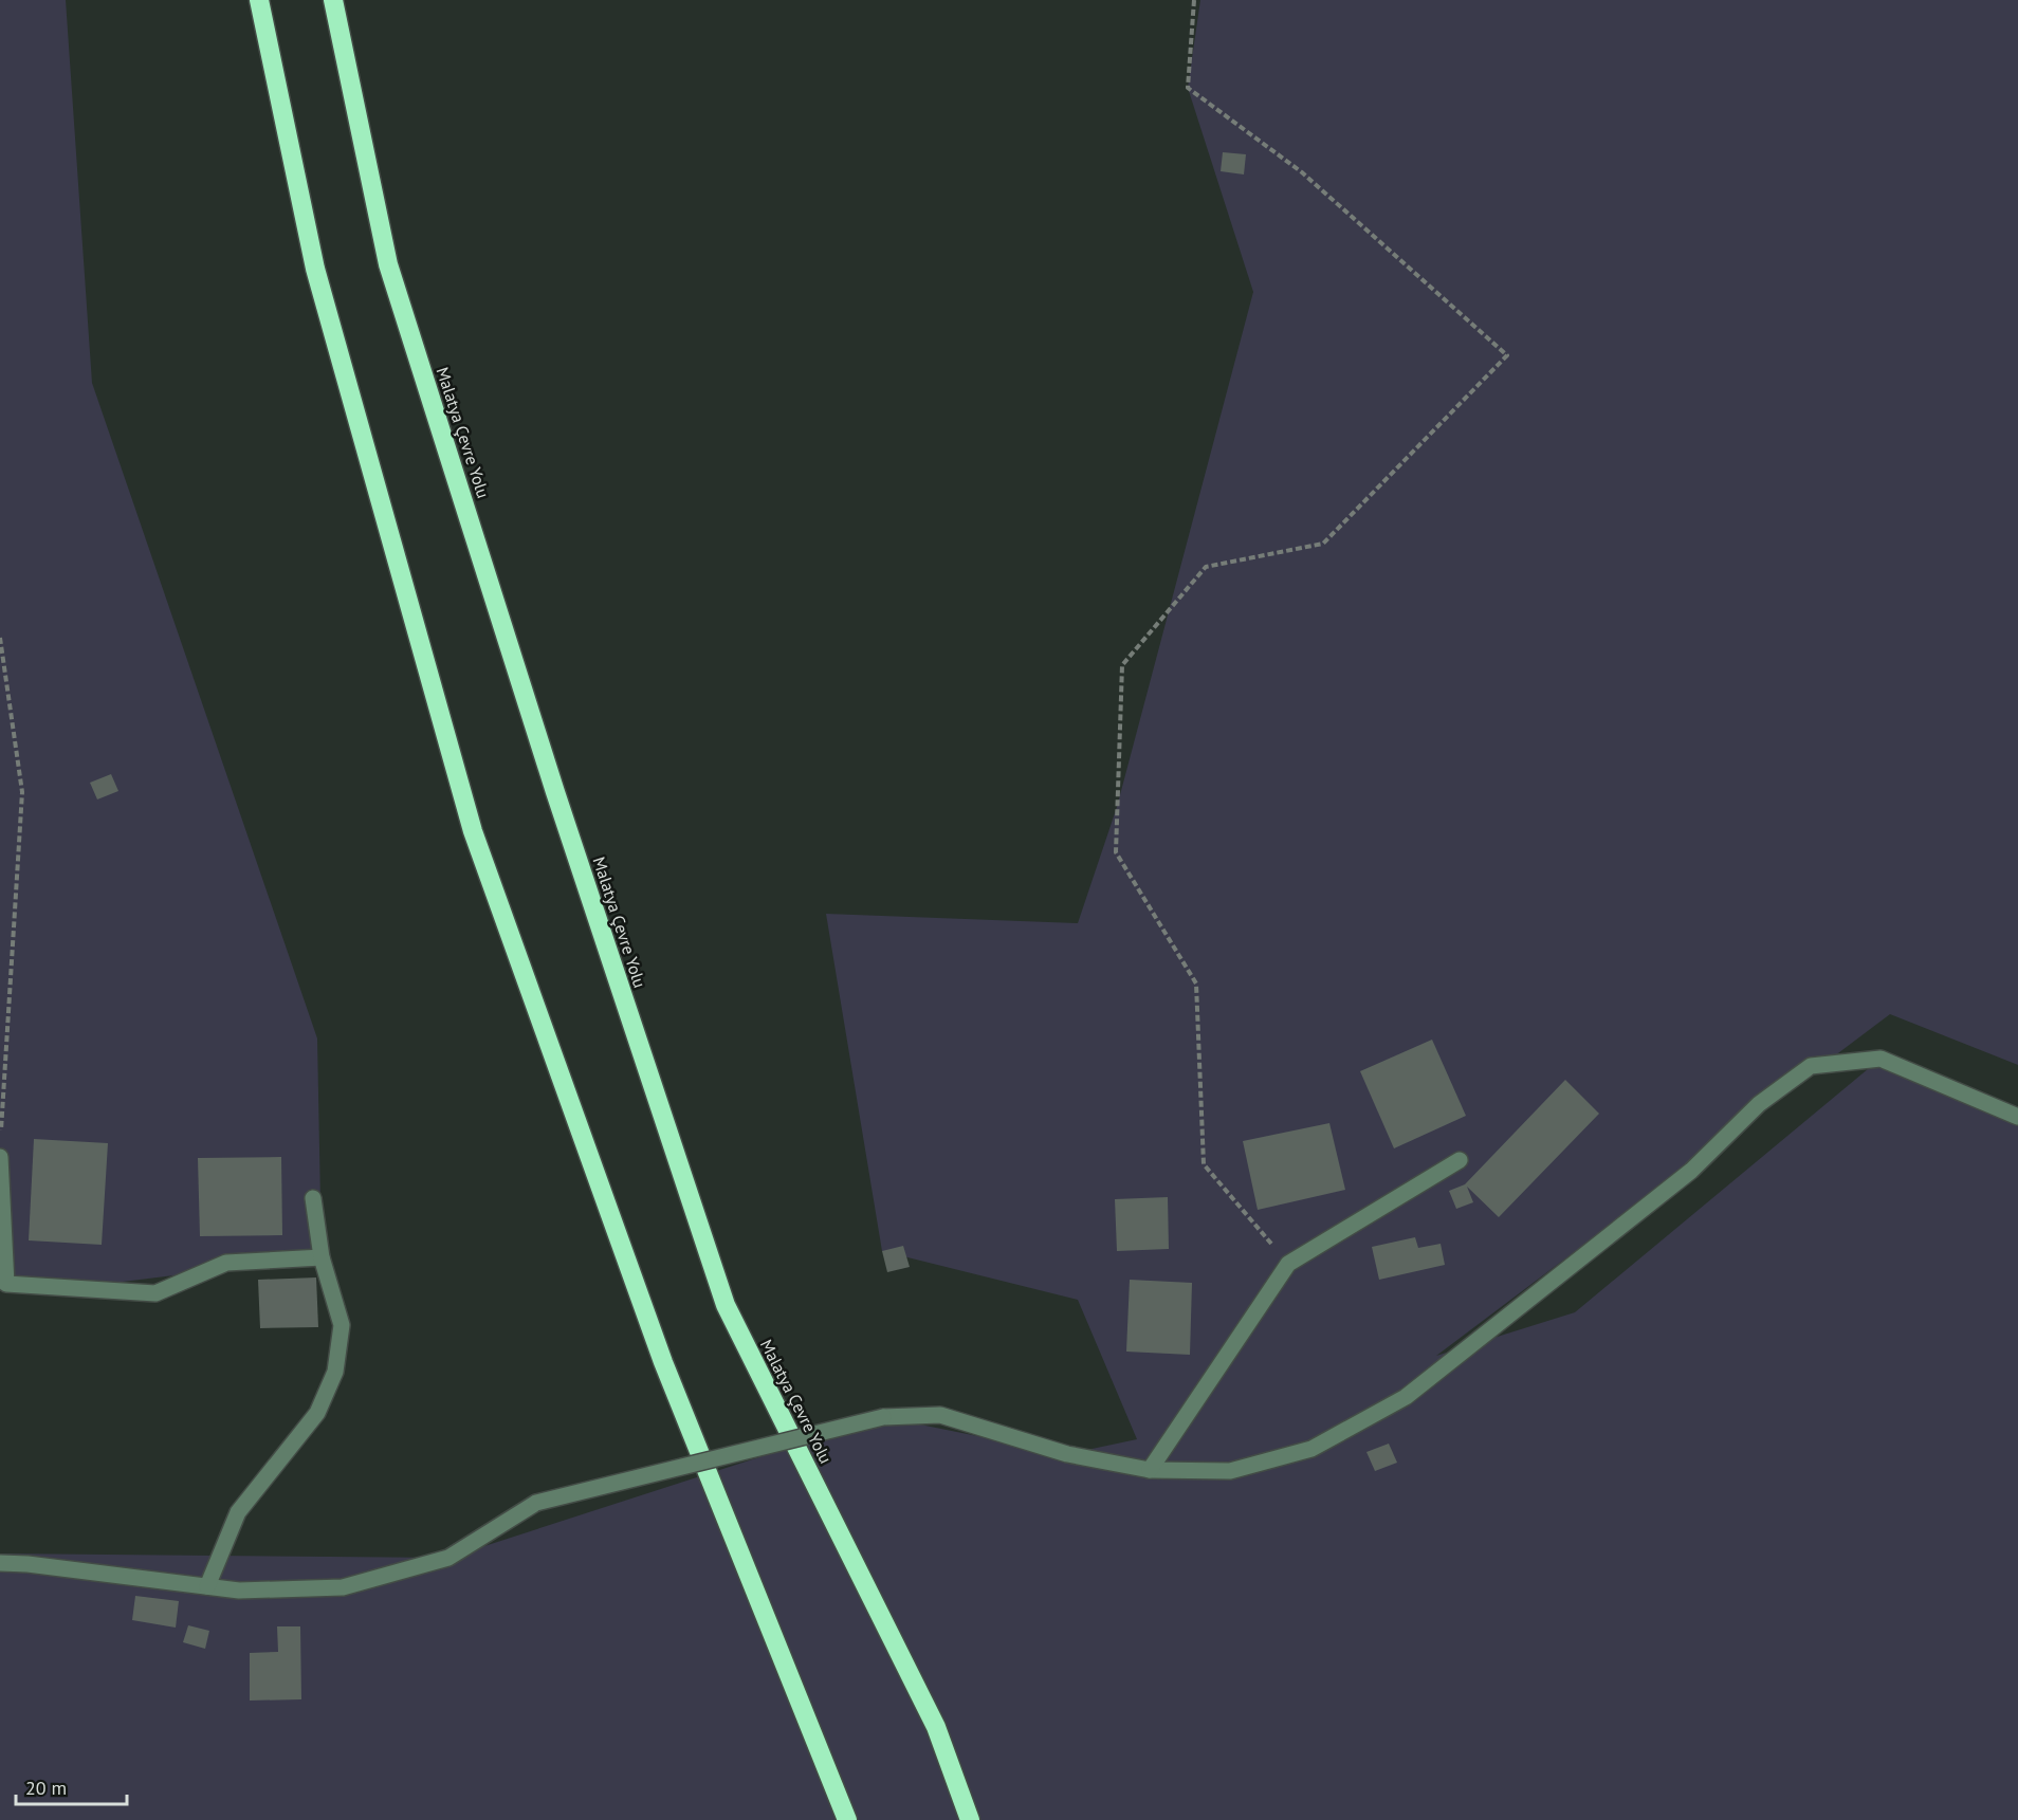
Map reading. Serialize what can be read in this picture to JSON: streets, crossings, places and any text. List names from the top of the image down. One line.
{"streets":{"highway":["Malatya Çevre Yolu"]},"scale_bar":"20 m"}
